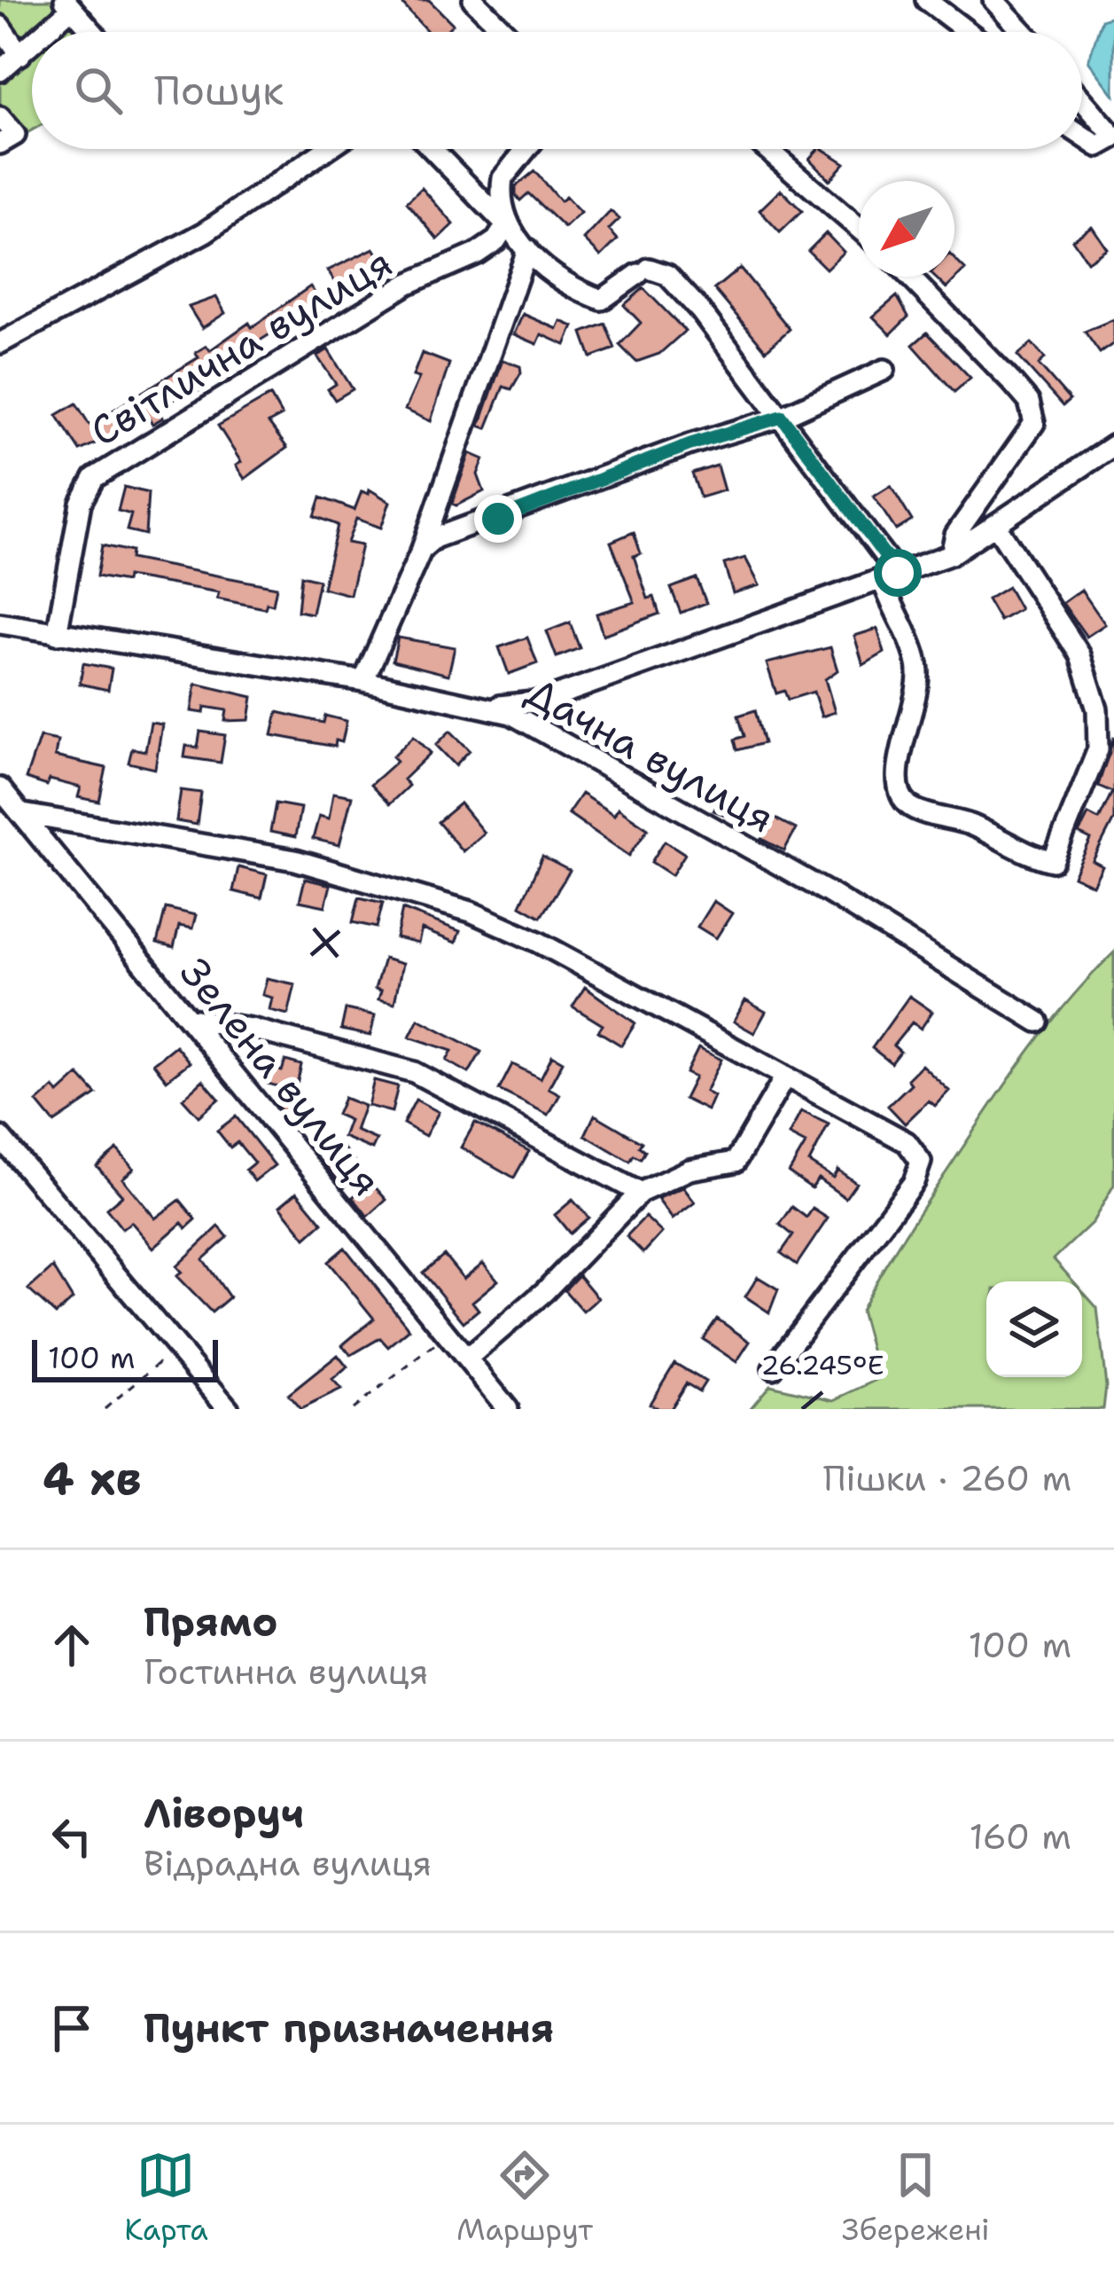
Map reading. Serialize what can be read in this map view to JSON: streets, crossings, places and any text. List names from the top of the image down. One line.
{"streets":{"street":["Світлична вулиця","Дачна вулиця","Зелена вулиця"]},"crossings":[["Світлична вулиця","Дачна вулиця"]],"scale_bar":"100 m","north":"bottom left","page":{"search":"Пошук","scale":"100 m","heading":["4 хв","Пішки · 260 m"],"list":[["Прямо","Гостинна вулиця","100 m"],["Ліворуч","Відрадна вулиця","160 m"],"Пункт призначення"],"nav":["Карта","Маршрут","Збережені"]},"coordinates":["26.245°E"]}
